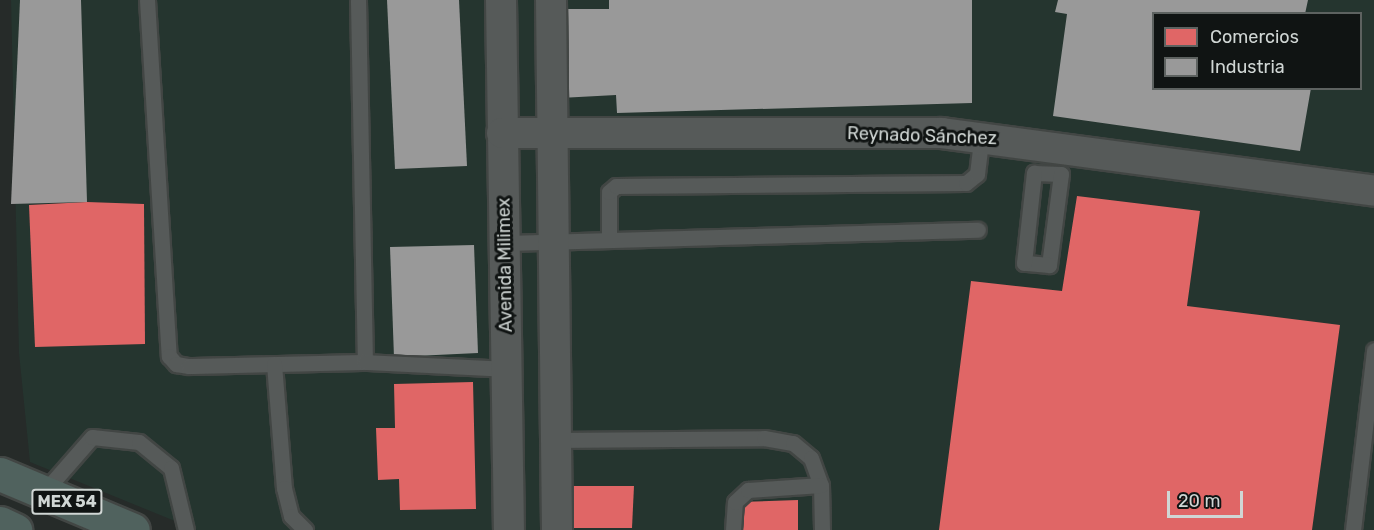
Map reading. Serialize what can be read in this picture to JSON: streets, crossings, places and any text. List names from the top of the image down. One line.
{"streets":{"highway":["MEX 54"],"street":["Reynado Sánchez","Avenida Milimex"]},"crossings":[["Reynado Sánchez","Avenida Milimex"]],"legend":["Comercios","Industria"],"scale_bar":"20 m"}
